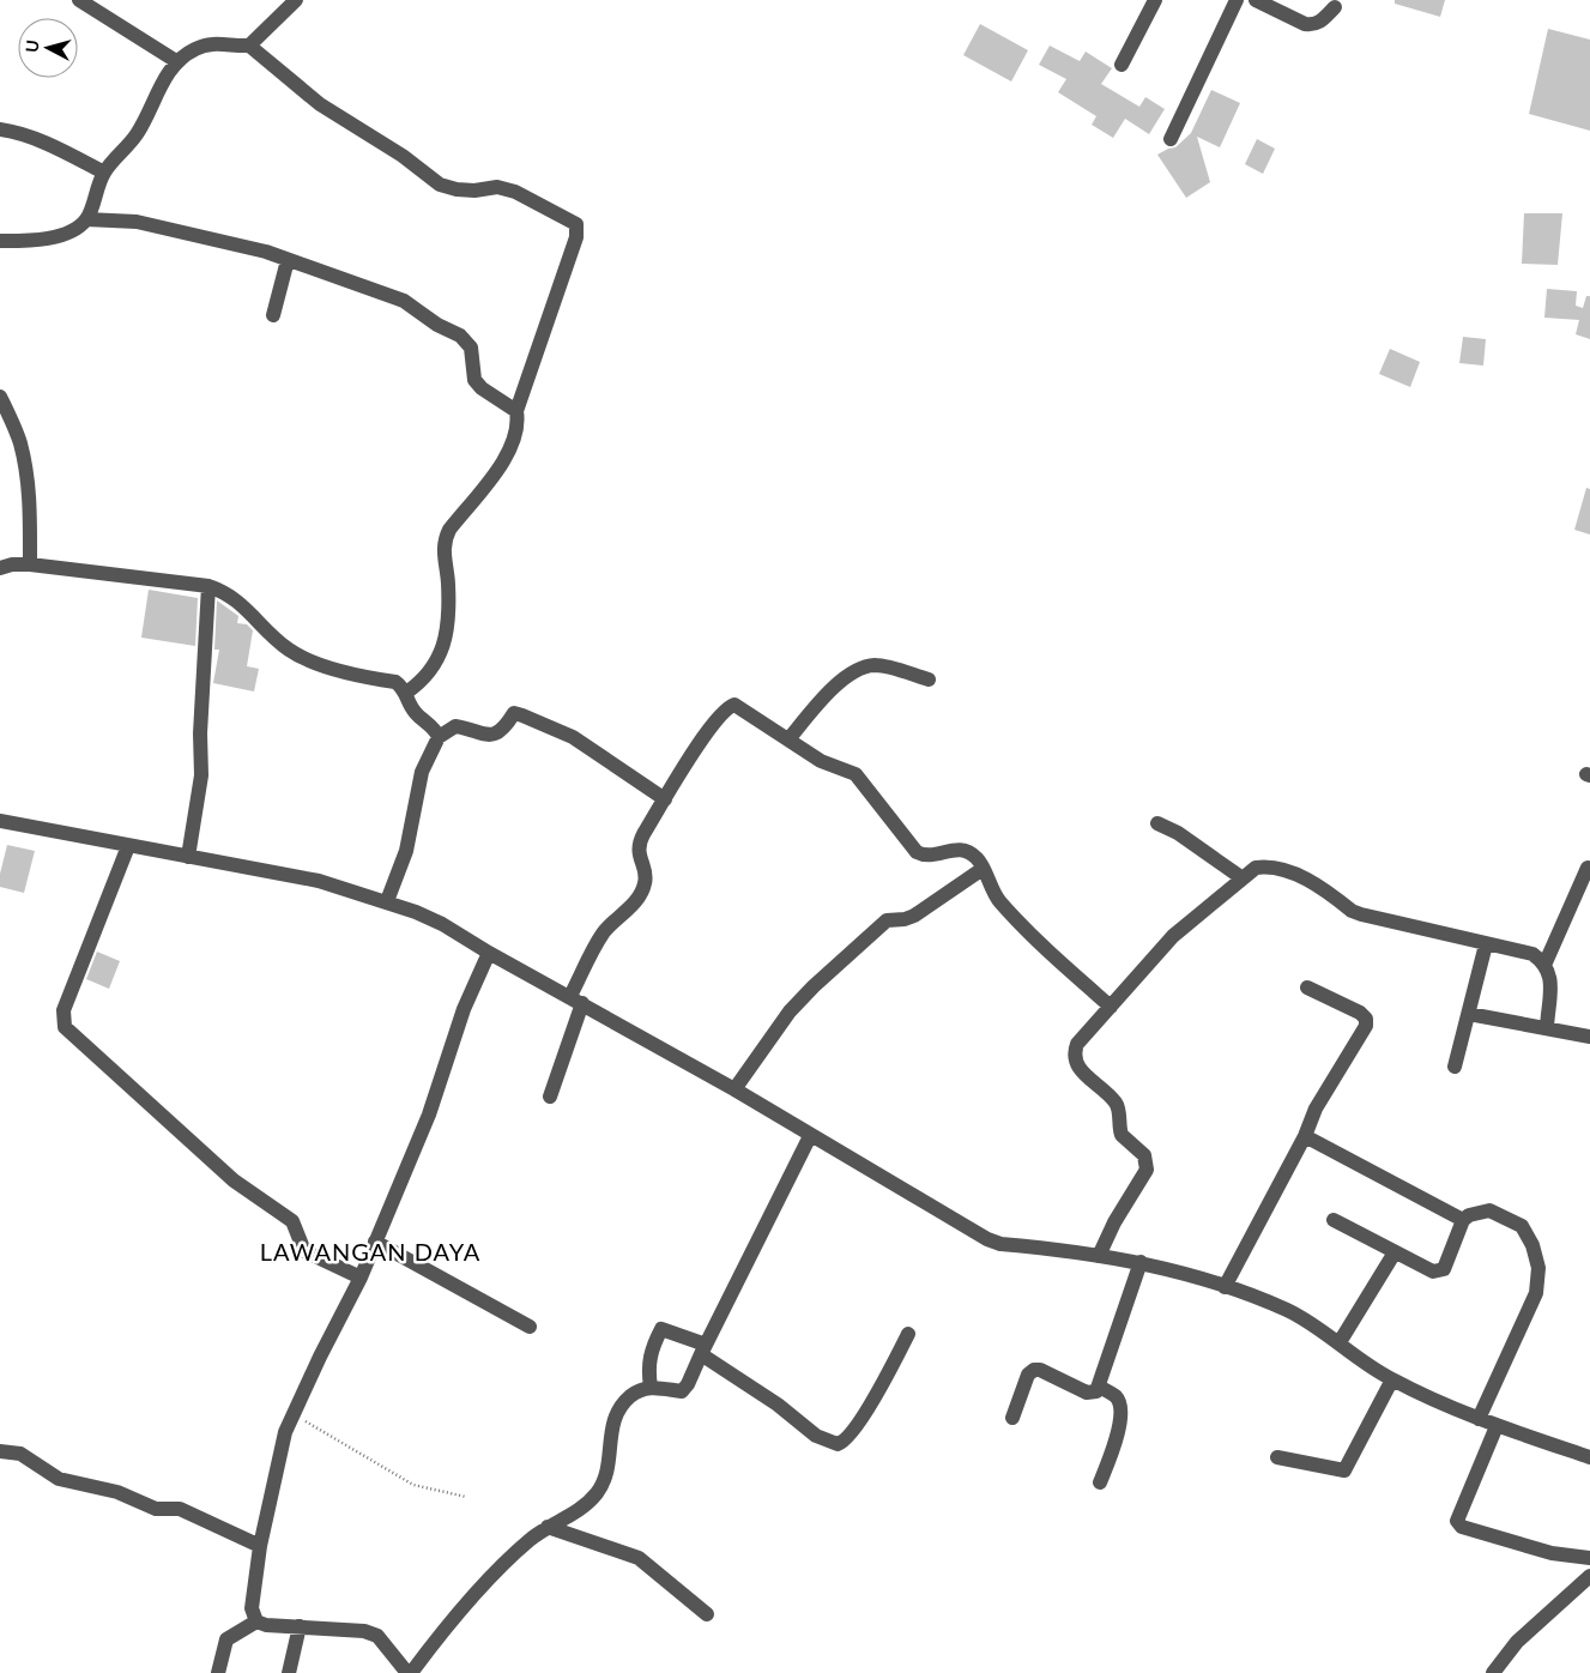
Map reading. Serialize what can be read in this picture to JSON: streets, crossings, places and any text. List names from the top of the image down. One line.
{"districts":["LAWANGAN DAYA"],"north":"left"}
